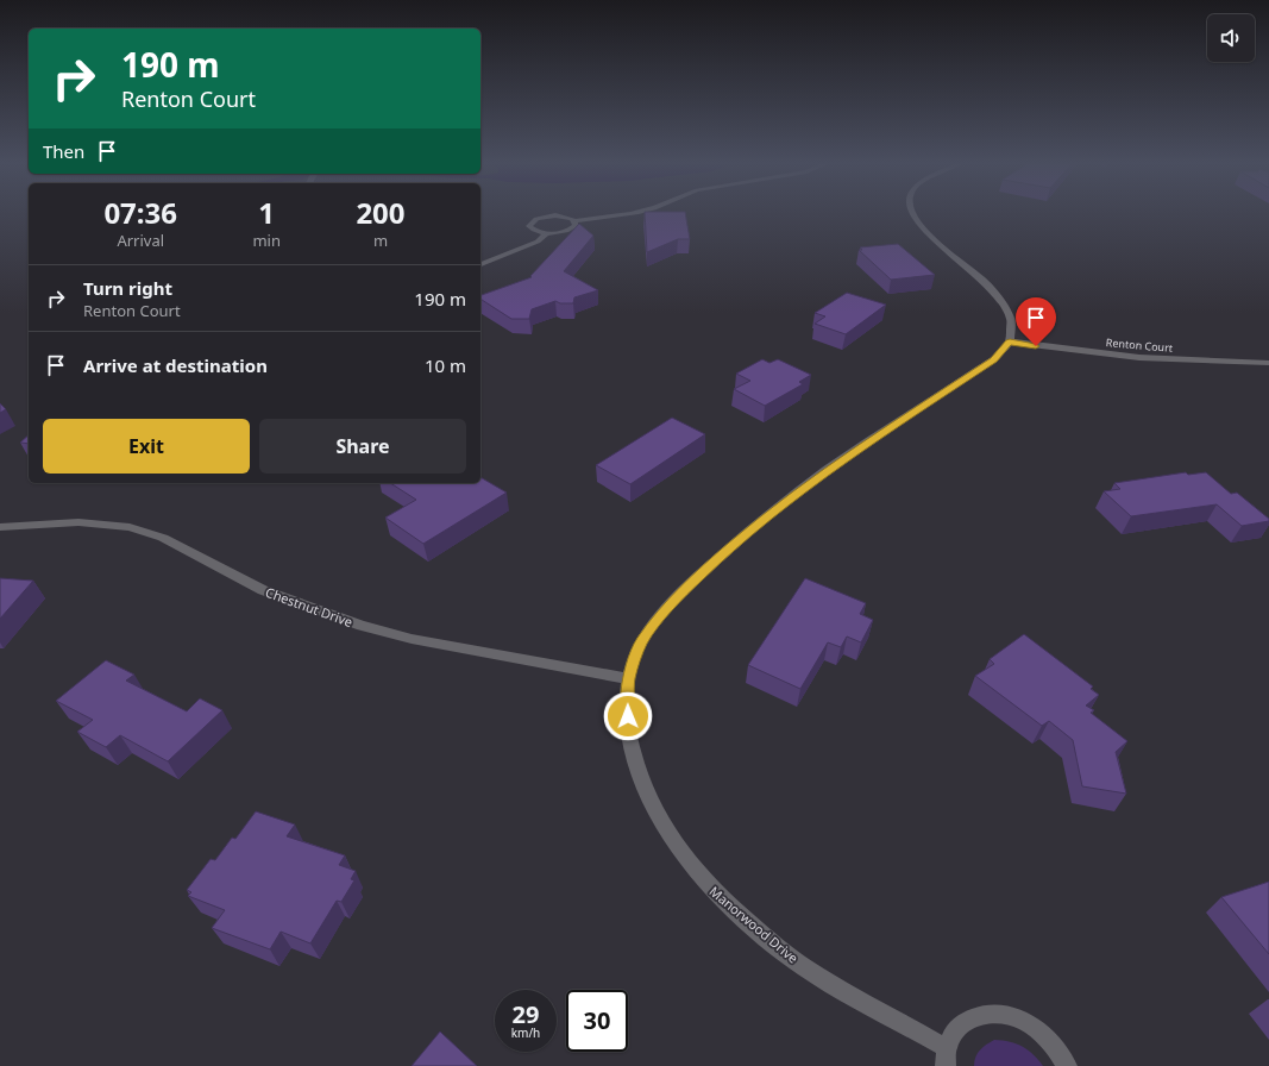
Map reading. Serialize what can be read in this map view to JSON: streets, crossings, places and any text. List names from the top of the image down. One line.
{"streets":{"street":["Renton Court","Chestnut Drive","Manorwood Drive"]},"crossings":[["Renton Court","Manorwood Drive"],["Chestnut Drive","Manorwood Drive"]],"page":{"turn":["190 m","Renton Court"],"then":"Then","eta":["07:36","Arrival","1","min","200","m"],"list":[{"name":"Turn right","note":"Renton Court","value":"190 m"},{"name":"Arrive at destination","value":"10 m"}],"buttons":["Exit","Share"],"speed":"29 km/h","limit":"30"}}
